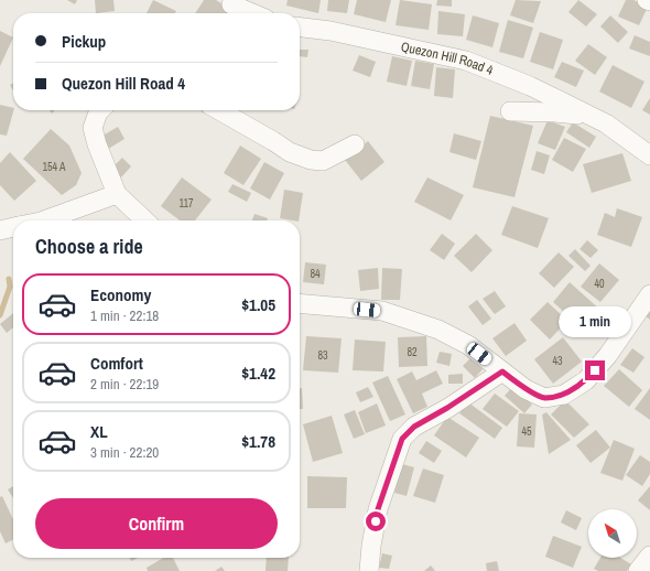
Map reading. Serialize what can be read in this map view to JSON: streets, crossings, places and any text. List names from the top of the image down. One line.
{"streets":{"street":["Quezon Hill Road 4"]},"house_numbers":["154 A","117","84","40","82","83","43","45"],"north":"top left","page":{"banner":["Pickup","Quezon Hill Road 4"],"heading":"Choose a ride","list":[{"name":"Economy","note":"1 min · 22:18","value":"$1.05"},{"name":"Comfort","note":"2 min · 22:19","value":"$1.42"},{"name":"XL","note":"3 min · 22:20","value":"$1.78"}],"bubble":"1 min","buttons":"Confirm"}}
